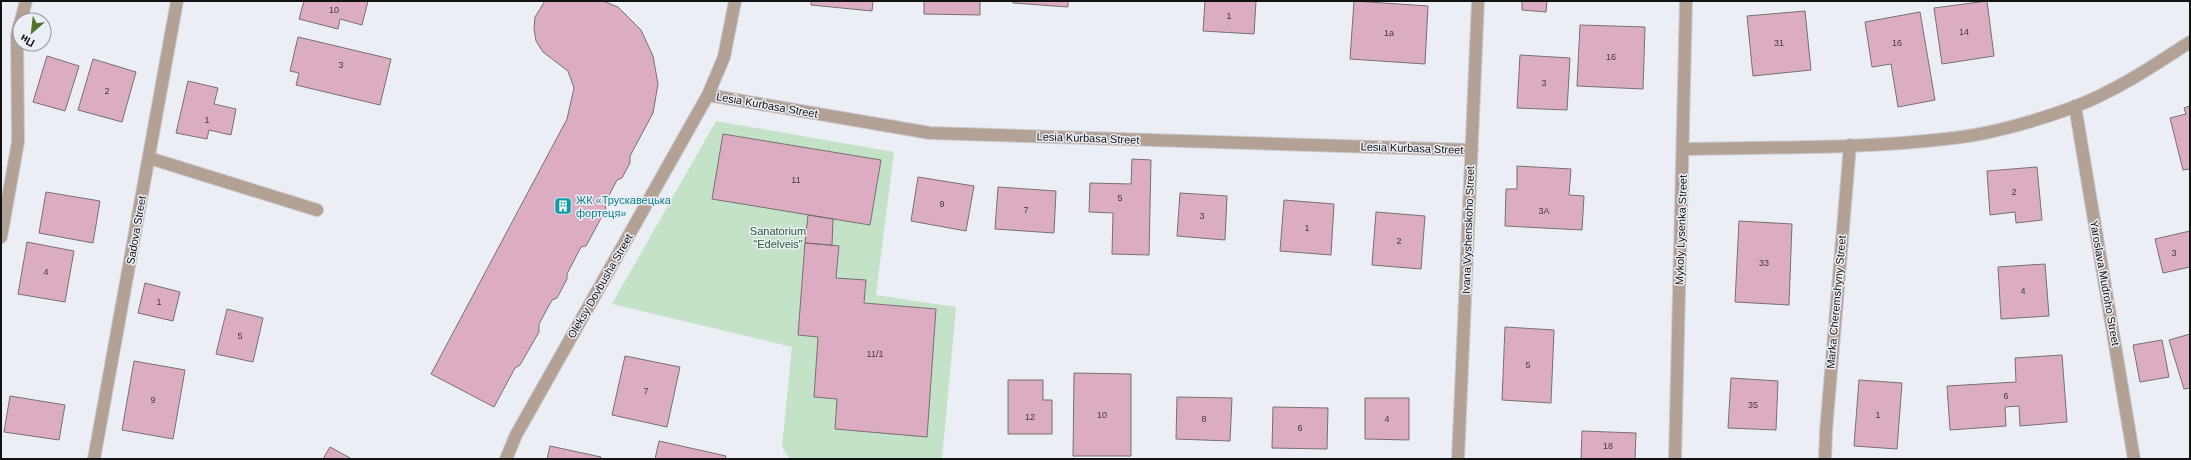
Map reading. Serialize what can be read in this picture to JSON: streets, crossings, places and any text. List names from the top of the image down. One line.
{"streets":{"street":["Lesia Kurbasa Street","Sadova Street","Ivana Vyshenskoho Street","Mykoly Lysenka Street","Yaroslava Mudroho Street","Oleksy Dovbusha Street","Marka Cheremshyny Street"]},"crossings":[["Lesia Kurbasa Street","Ivana Vyshenskoho Street"],["Lesia Kurbasa Street","Oleksy Dovbusha Street"]],"parks":["Sanatorium \"Edelveis\""],"places":{"building":["ЖК «Трускавецька фортеця»"]},"house_numbers":["10","1","14","1а","31","16","16","3","3","2","1","11","2","5","9","7","3А","3","1","2","3","33","4","4","1","5","11/1","5","7","6","9","35","10","1","12","8","4","6","18"],"north":"bottom left"}
